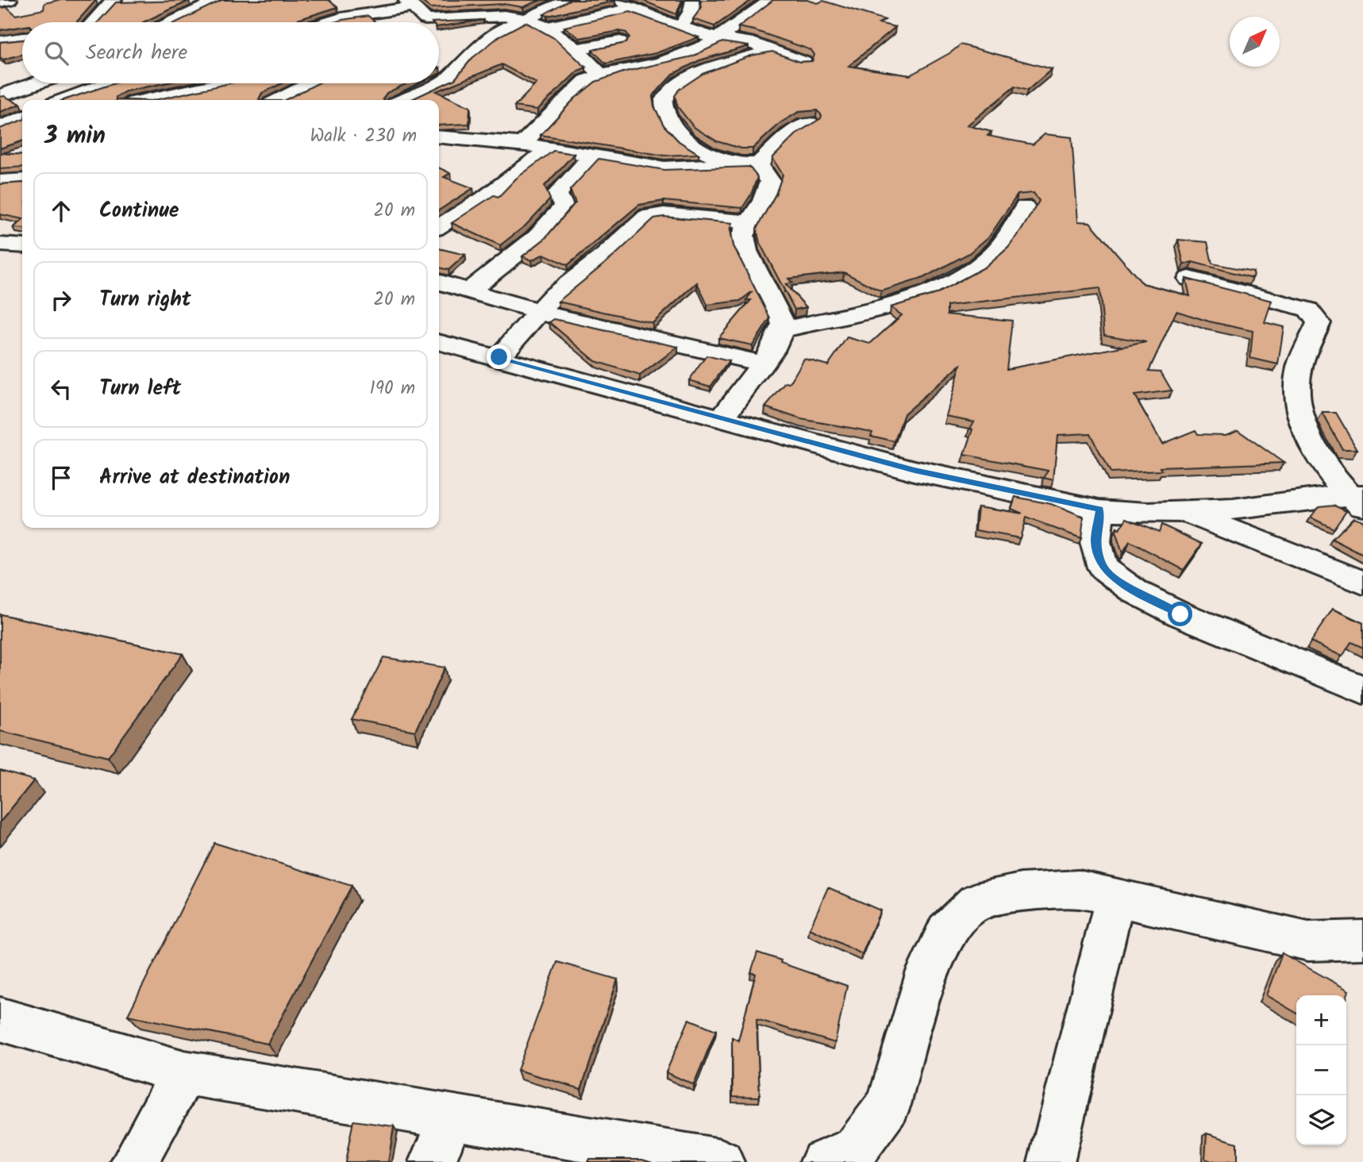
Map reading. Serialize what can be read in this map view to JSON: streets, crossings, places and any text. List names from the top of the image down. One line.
{"north":"top right","page":{"search":"Search here","heading":["3 min","Walk · 230 m"],"list":[["Continue","20 m"],["Turn right","20 m"],["Turn left","190 m"],"Arrive at destination"],"map_buttons":["+","−"]}}
